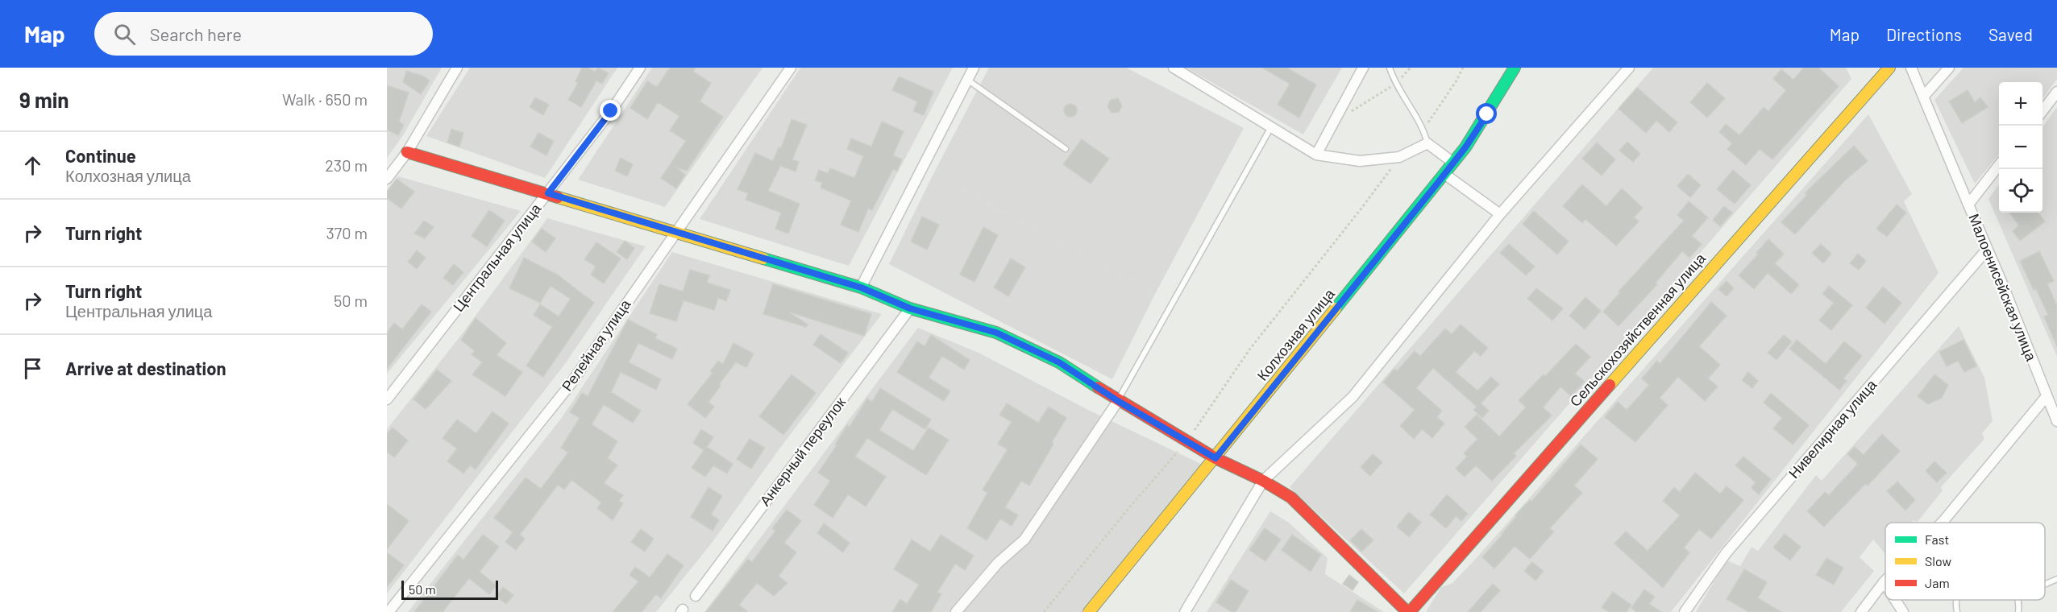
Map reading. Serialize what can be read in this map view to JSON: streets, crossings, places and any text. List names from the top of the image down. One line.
{"streets":{"street":["Центральная улица","Малоенисейская улица","Сельскохозяйственная улица","Колхозная улица","Релейная улица","Нивелирная улица","Анкерный переулок"]},"crossings":[["Малоенисейская улица","Нивелирная улица"]],"legend":["Fast","Slow","Jam"],"scale_bar":"50 m","page":{"header":"Map","search":"Search here","nav":["Map","Directions","Saved"],"heading":["9 min","Walk · 650 m"],"map_buttons":["+","−"],"list":[["Continue","Колхозная улица","230 m"],["Turn right","370 m"],["Turn right","Центральная улица","50 m"],"Arrive at destination"],"scale":"50 m"}}
